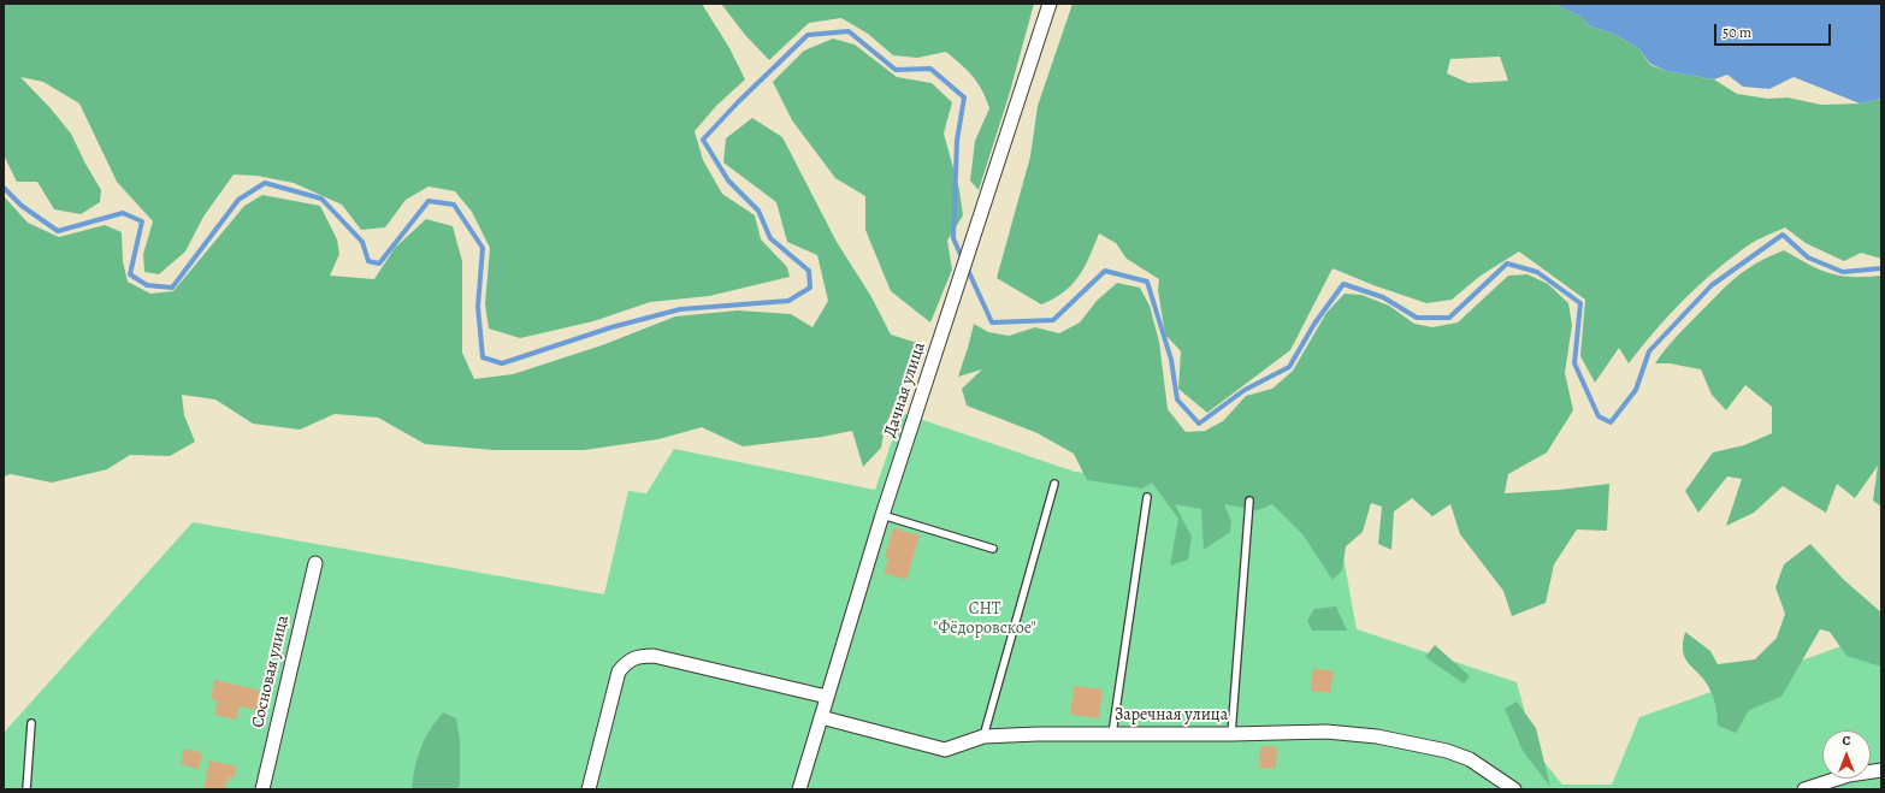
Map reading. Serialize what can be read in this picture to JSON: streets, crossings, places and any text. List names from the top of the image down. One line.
{"streets":{"street":["Дачная улица","Сосновая улица","Заречная улица"]},"crossings":[["Дачная улица","Заречная улица"]],"parks":["СНТ \"Фёдоровское\""],"scale_bar":"50 m","north":"top"}
